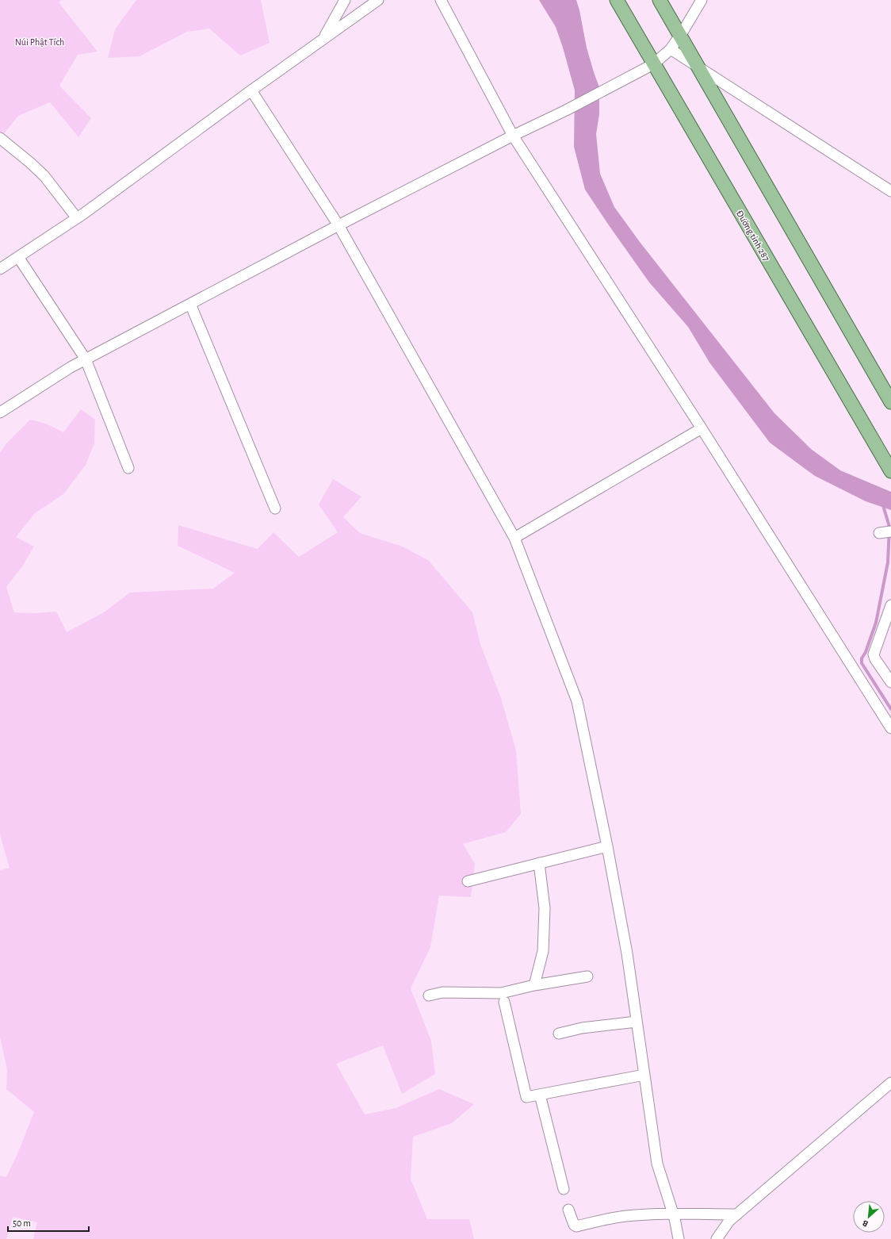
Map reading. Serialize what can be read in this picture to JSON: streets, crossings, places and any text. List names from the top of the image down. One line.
{"streets":{"main road":["Đường tỉnh 287"]},"parks":["Núi Phật Tích"],"scale_bar":"50 m","north":"bottom left"}
